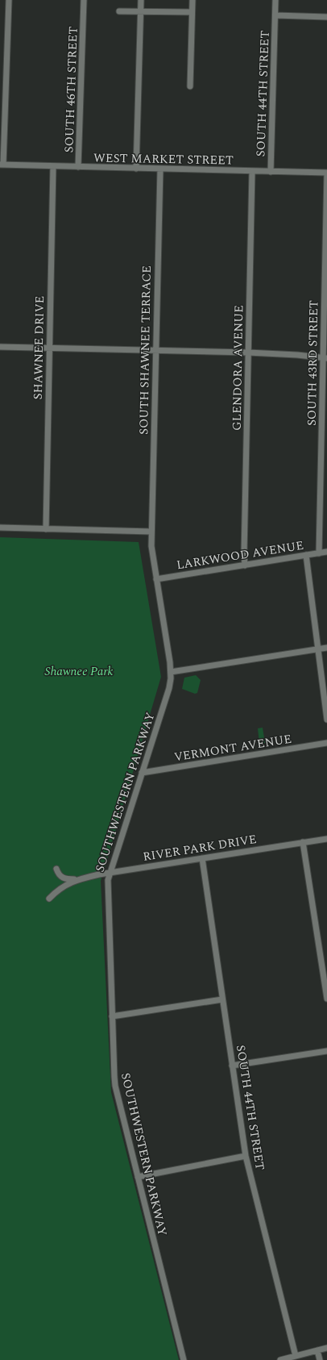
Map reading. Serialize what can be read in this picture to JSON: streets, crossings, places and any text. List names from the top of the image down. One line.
{"streets":{"street":["SOUTH 46TH STREET","SOUTH 44TH STREET","WEST MARKET STREET","SHAWNEE DRIVE","SOUTH SHAWNEE TERRACE","SOUTH 43RD STREET","GLENDORA AVENUE","LARKWOOD AVENUE","VERMONT AVENUE","SOUTHWESTERN PARKWAY","RIVER PARK DRIVE"]},"crossings":[["SOUTH 46TH STREET","WEST MARKET STREET"],["SOUTH 44TH STREET","WEST MARKET STREET"],["SOUTH 44TH STREET","RIVER PARK DRIVE"],["WEST MARKET STREET","SHAWNEE DRIVE"],["WEST MARKET STREET","SOUTH SHAWNEE TERRACE"],["WEST MARKET STREET","SOUTH 43RD STREET"],["WEST MARKET STREET","GLENDORA AVENUE"],["SOUTH SHAWNEE TERRACE","SOUTHWESTERN PARKWAY"],["SOUTH 43RD STREET","LARKWOOD AVENUE"],["GLENDORA AVENUE","LARKWOOD AVENUE"],["LARKWOOD AVENUE","SOUTHWESTERN PARKWAY"],["VERMONT AVENUE","SOUTHWESTERN PARKWAY"],["SOUTHWESTERN PARKWAY","RIVER PARK DRIVE"]],"parks":["Shawnee Park"]}
